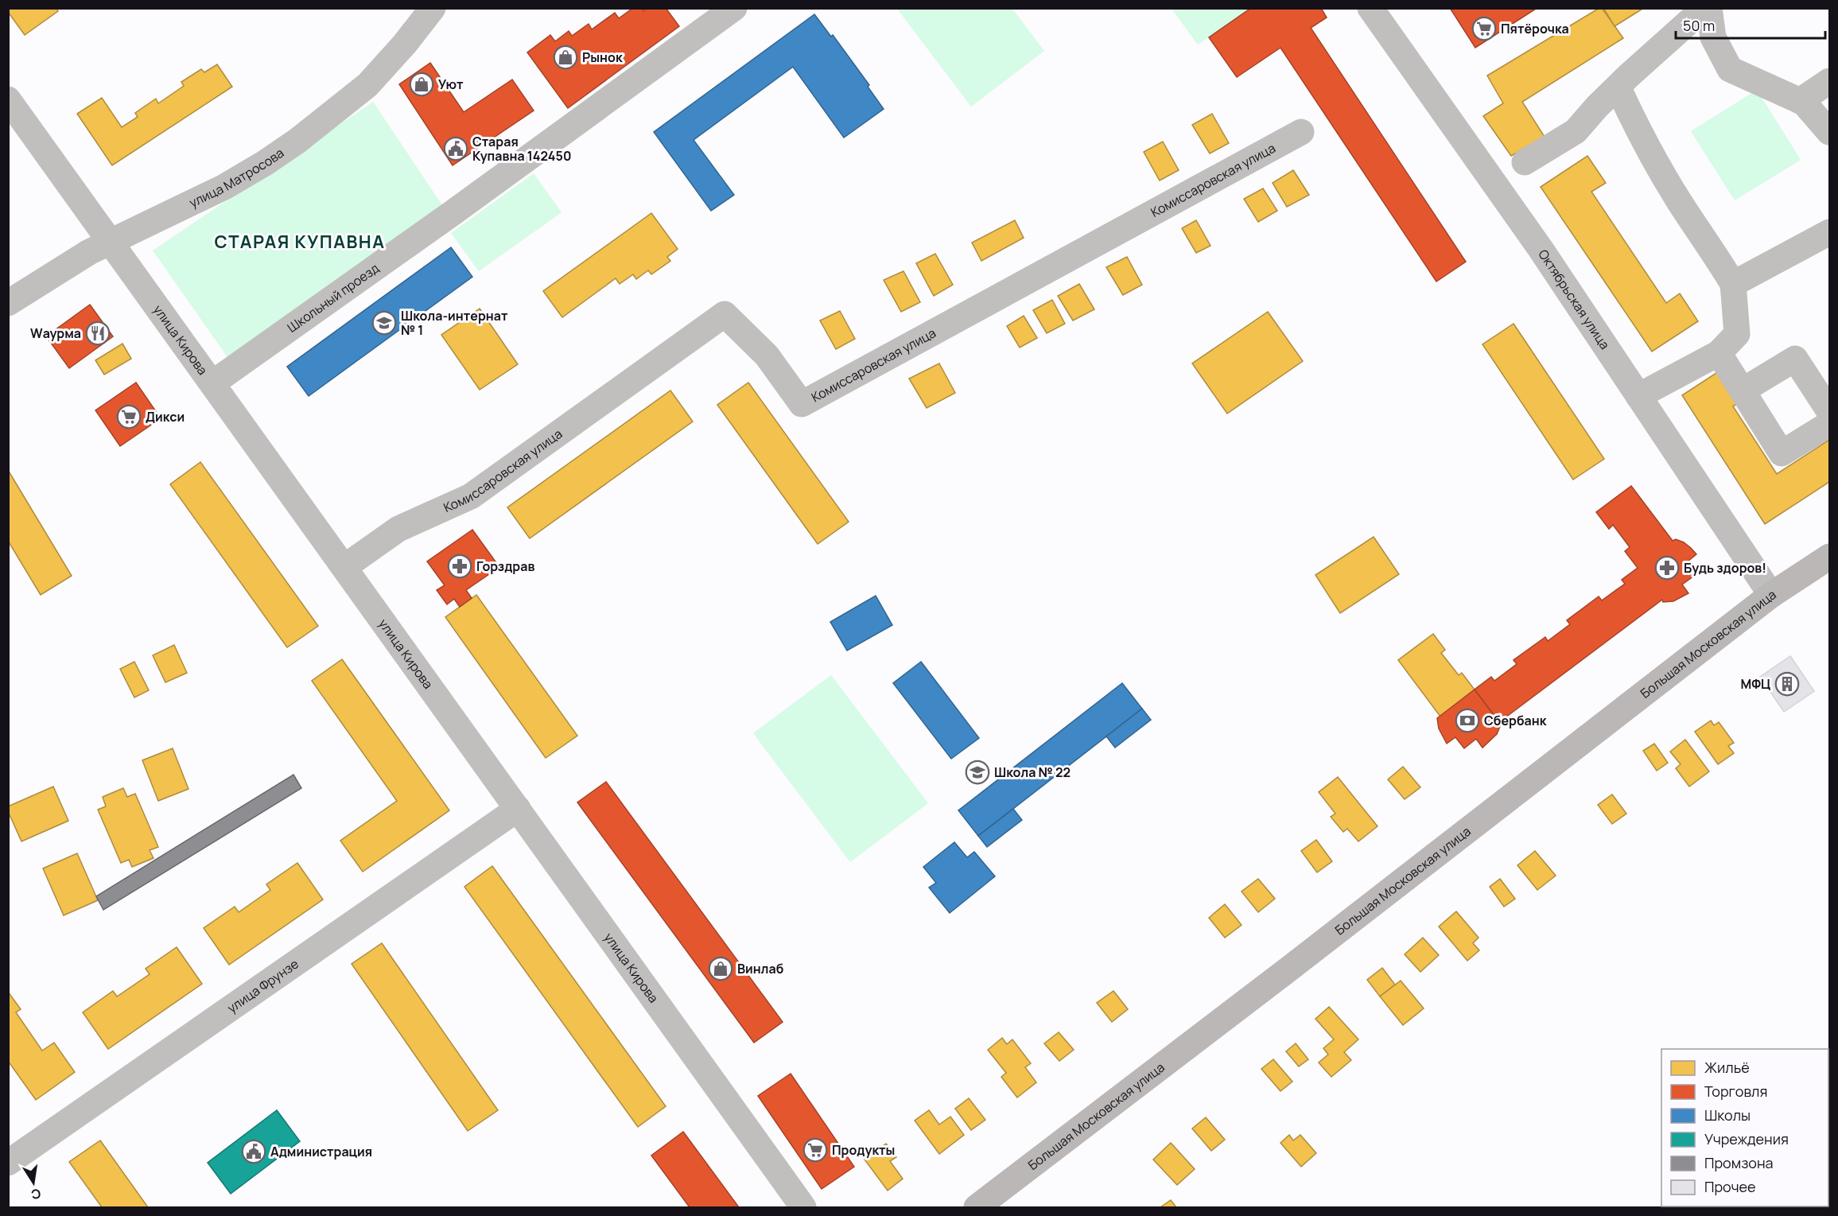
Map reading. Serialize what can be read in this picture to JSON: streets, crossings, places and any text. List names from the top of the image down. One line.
{"streets":{"main road":["Большая Московская улица"],"street":["улица Матросова","Комиссаровская улица","Школьный проезд","Октябрьская улица","улица Кирова","улица Фрунзе"]},"crossings":[["улица Матросова","улица Кирова"],["Комиссаровская улица","улица Кирова"],["Школьный проезд","улица Кирова"],["Октябрьская улица","Большая Московская улица"],["улица Кирова","улица Фрунзе"]],"districts":["СТАРАЯ КУПАВНА"],"places":{"supermarket":["Пятёрочка","Дикси","Продукты"],"shop":["Рынок","Уют","Винлаб"],"public building":["Старая Купавна 142450","Администрация"],"school or university":["Школа-интернат № 1","Школа № 22"],"restaurant":["Wаурма"],"pharmacy":["Горздрав","Будь здоров!"],"building":["МФЦ"],"bank":["Сбербанк"]},"legend":["Жильё","Торговля","Школы","Учреждения","Промзона","Прочее"],"scale_bar":"50 m","north":"bottom"}
